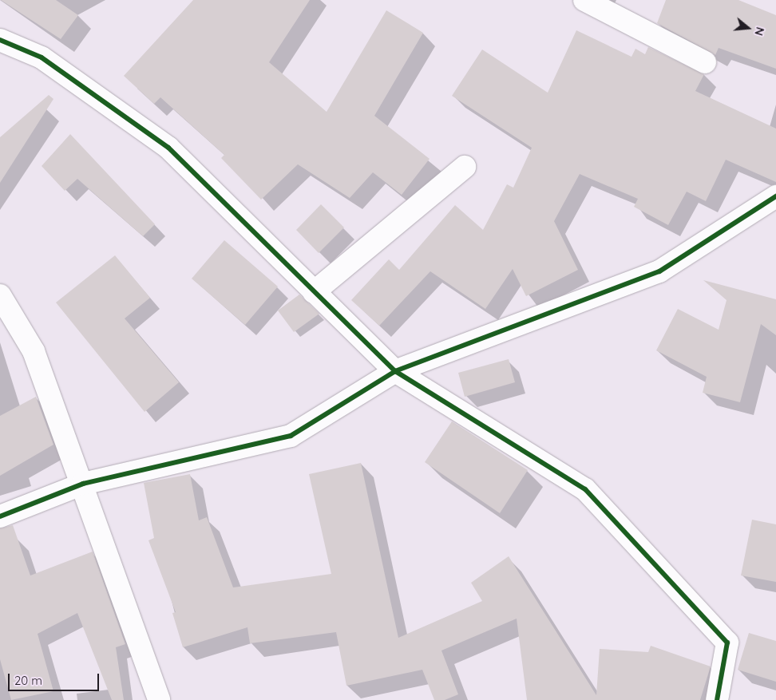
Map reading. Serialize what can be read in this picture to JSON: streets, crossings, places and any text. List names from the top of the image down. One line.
{"scale_bar":"20 m","north":"right"}
